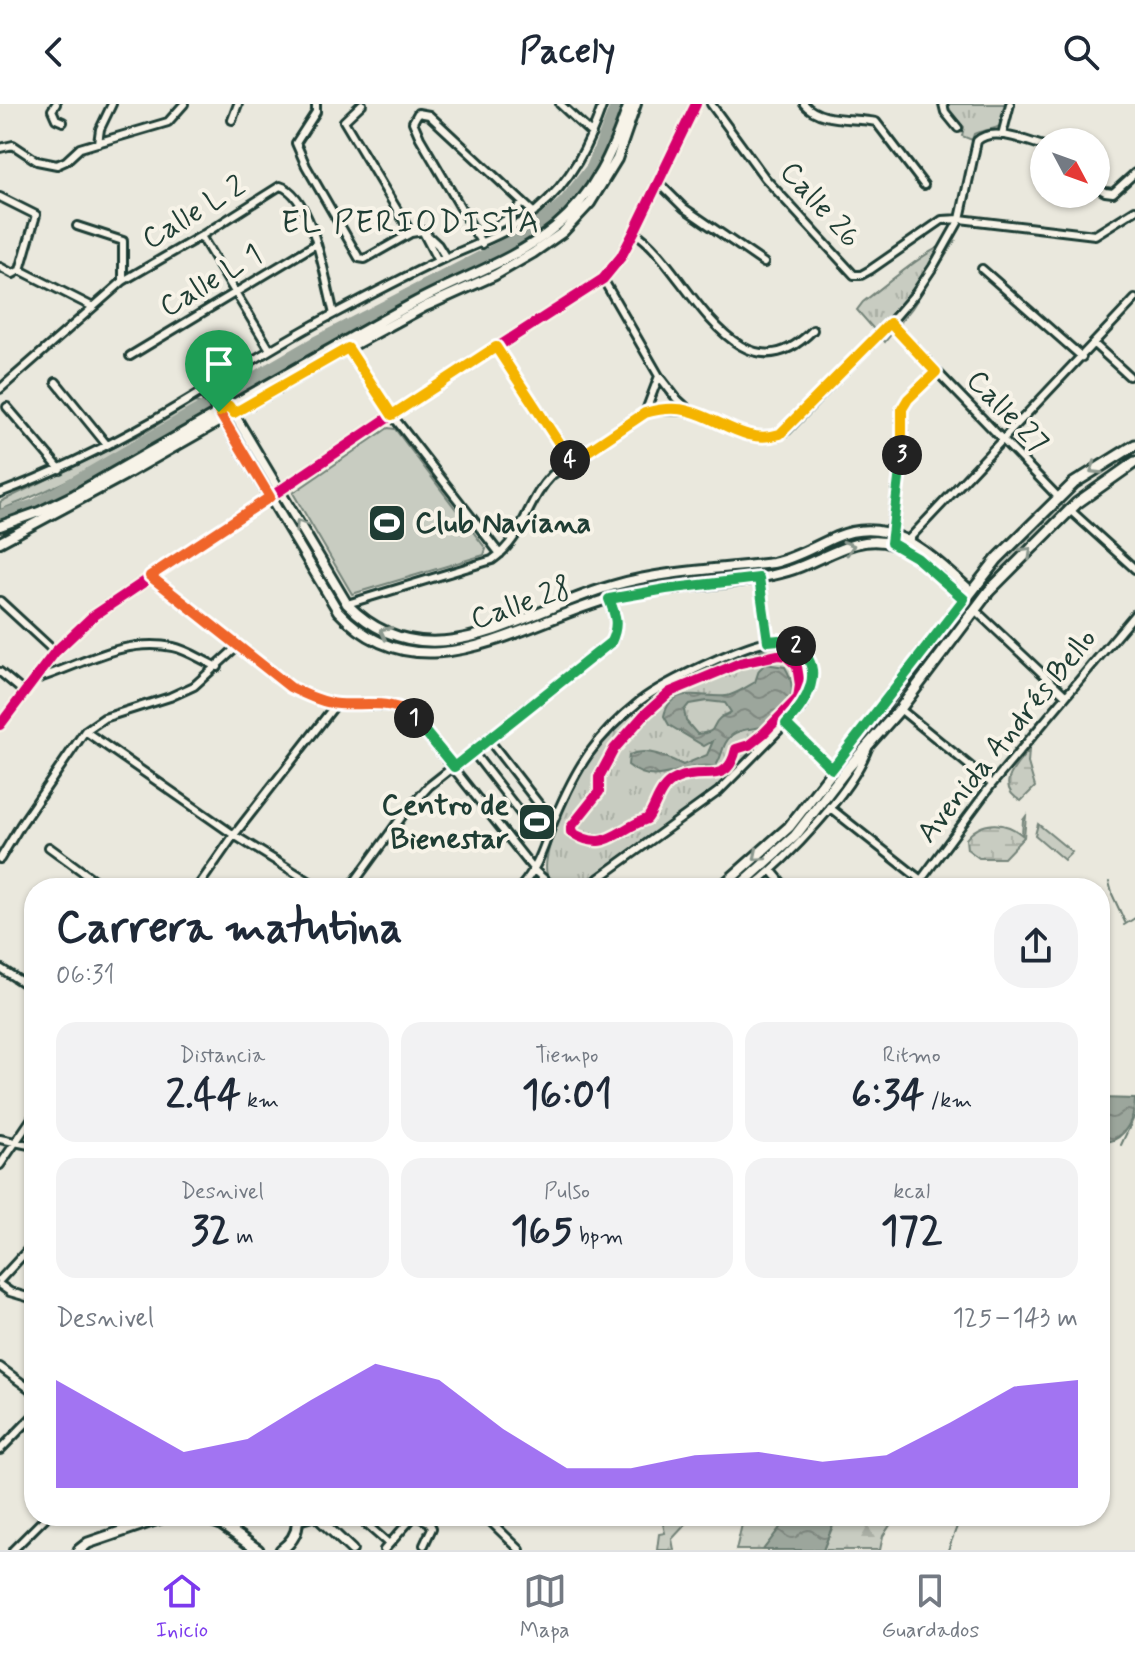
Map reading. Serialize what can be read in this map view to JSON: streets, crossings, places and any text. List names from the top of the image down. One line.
{"streets":{"main road":["Calle 28"],"street":["Calle 26","Calle L 2","Calle L 1","Calle 27","Avenida Andrés Bello"]},"crossings":[["Calle L 2","Calle L 1"]],"districts":["EL PERIODISTA"],"places":{"sports":["Club Naviana","Centro de Bienestar"]},"north":"bottom right","page":{"header":"Pacely","pins":["3","4","2","1"],"heading":["Carrera matutina","06:31"],"stats":[["Distancia","2.44 km"],["Tiempo","16:01"],["Ritmo","6:34 /km"],["Desnivel","32 m"],["Pulso","165 bpm"],["kcal","172"]],"chart":["Desnivel","125–143 m"],"tabs":["Inicio","Mapa","Guardados"]}}
